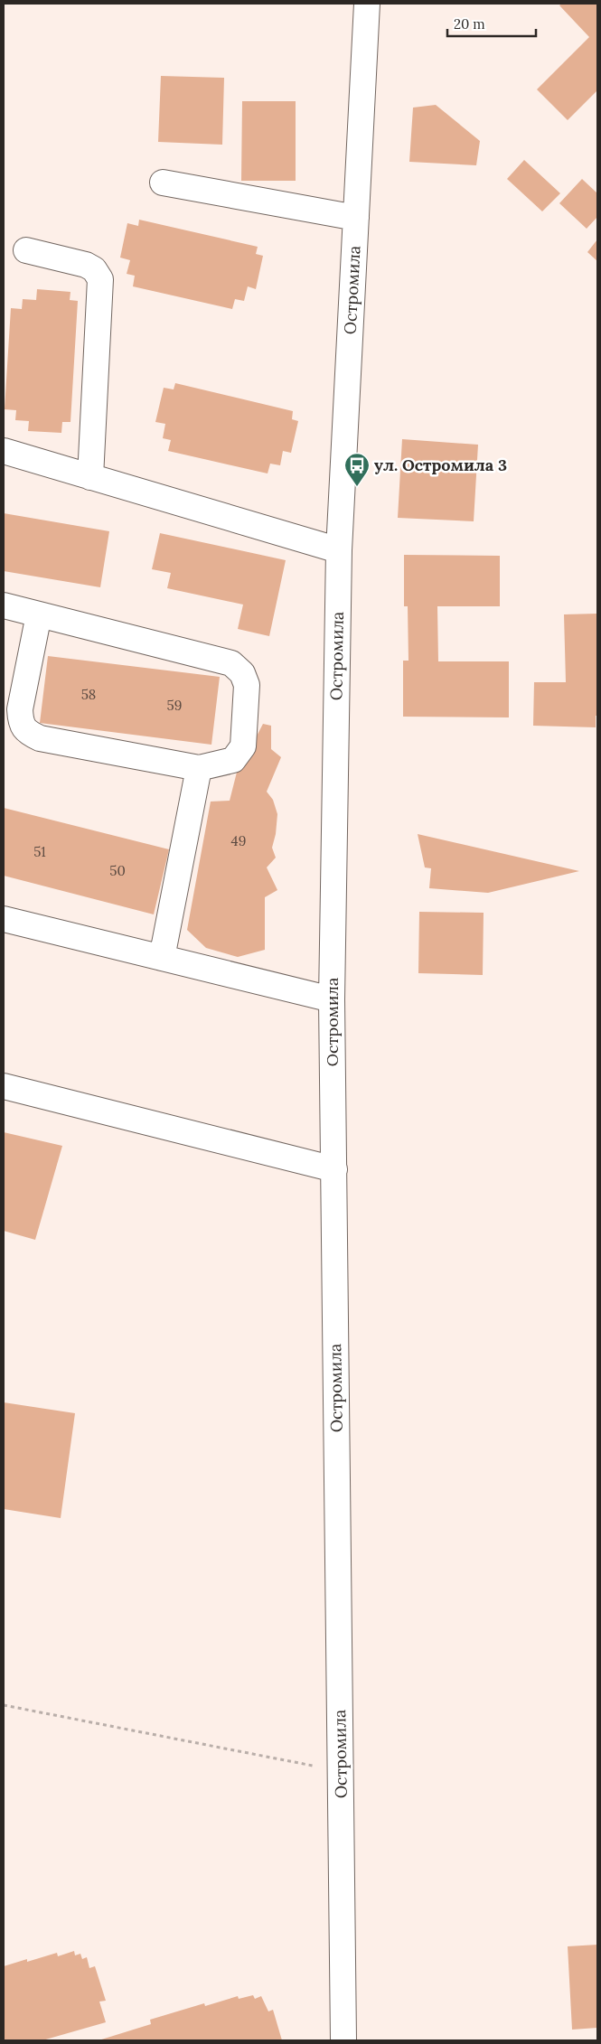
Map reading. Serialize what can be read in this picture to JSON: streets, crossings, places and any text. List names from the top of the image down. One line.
{"streets":{"street":["Остромила"]},"places":{"bus stop":["ул. Остромила 3"]},"house_numbers":["58","59","49","51","50"],"scale_bar":"20 m"}
